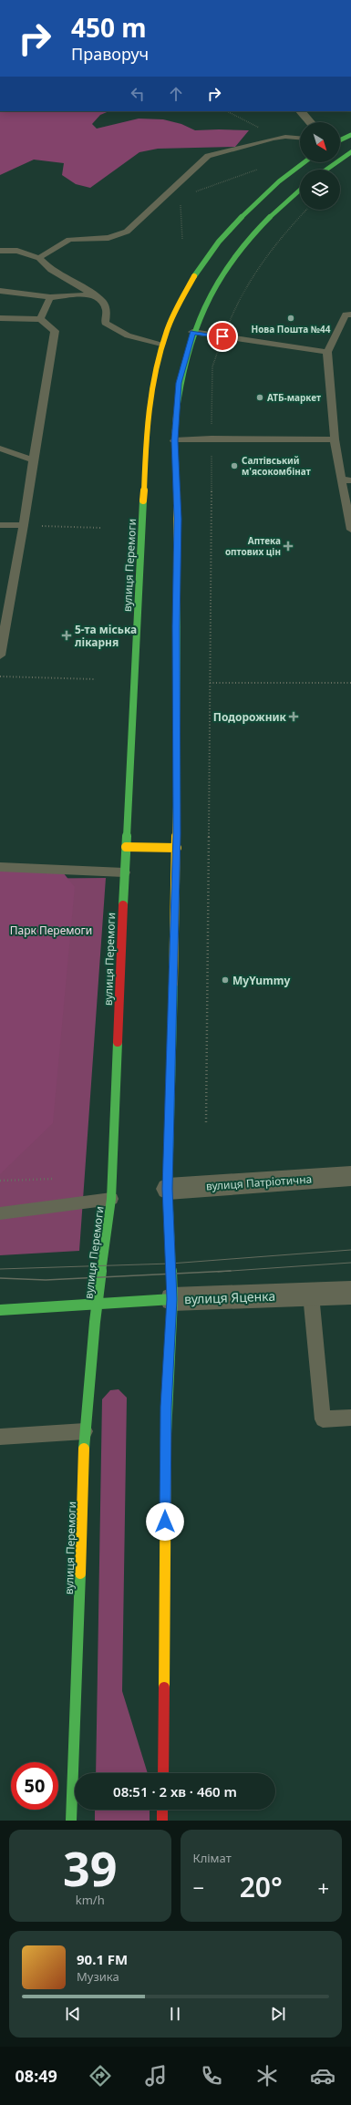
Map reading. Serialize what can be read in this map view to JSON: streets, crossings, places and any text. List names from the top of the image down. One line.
{"streets":{"main road":["вулиця Перемоги","вулиця Яценка"],"street":["вулиця Патріотична"]},"crossings":[["вулиця Перемоги","вулиця Яценка"]],"parks":["Парк Перемоги"],"places":{"other":["Нова Пошта №44","АТБ-маркет","Салтівський м'ясокомбінат","MyYummy"],"health":["Аптека оптових цін","5-та міська лікарня","Подорожник"]},"north":"bottom right","page":{"turn":["450 m","Праворуч"],"limit":"50","trip":"08:51 · 2 хв · 460 m","tile":[["39","km/h"],"Клімат"],"heat":["−","20°","+"],"song":["90.1 FM","Музика"],"tabs":"08:49"}}
